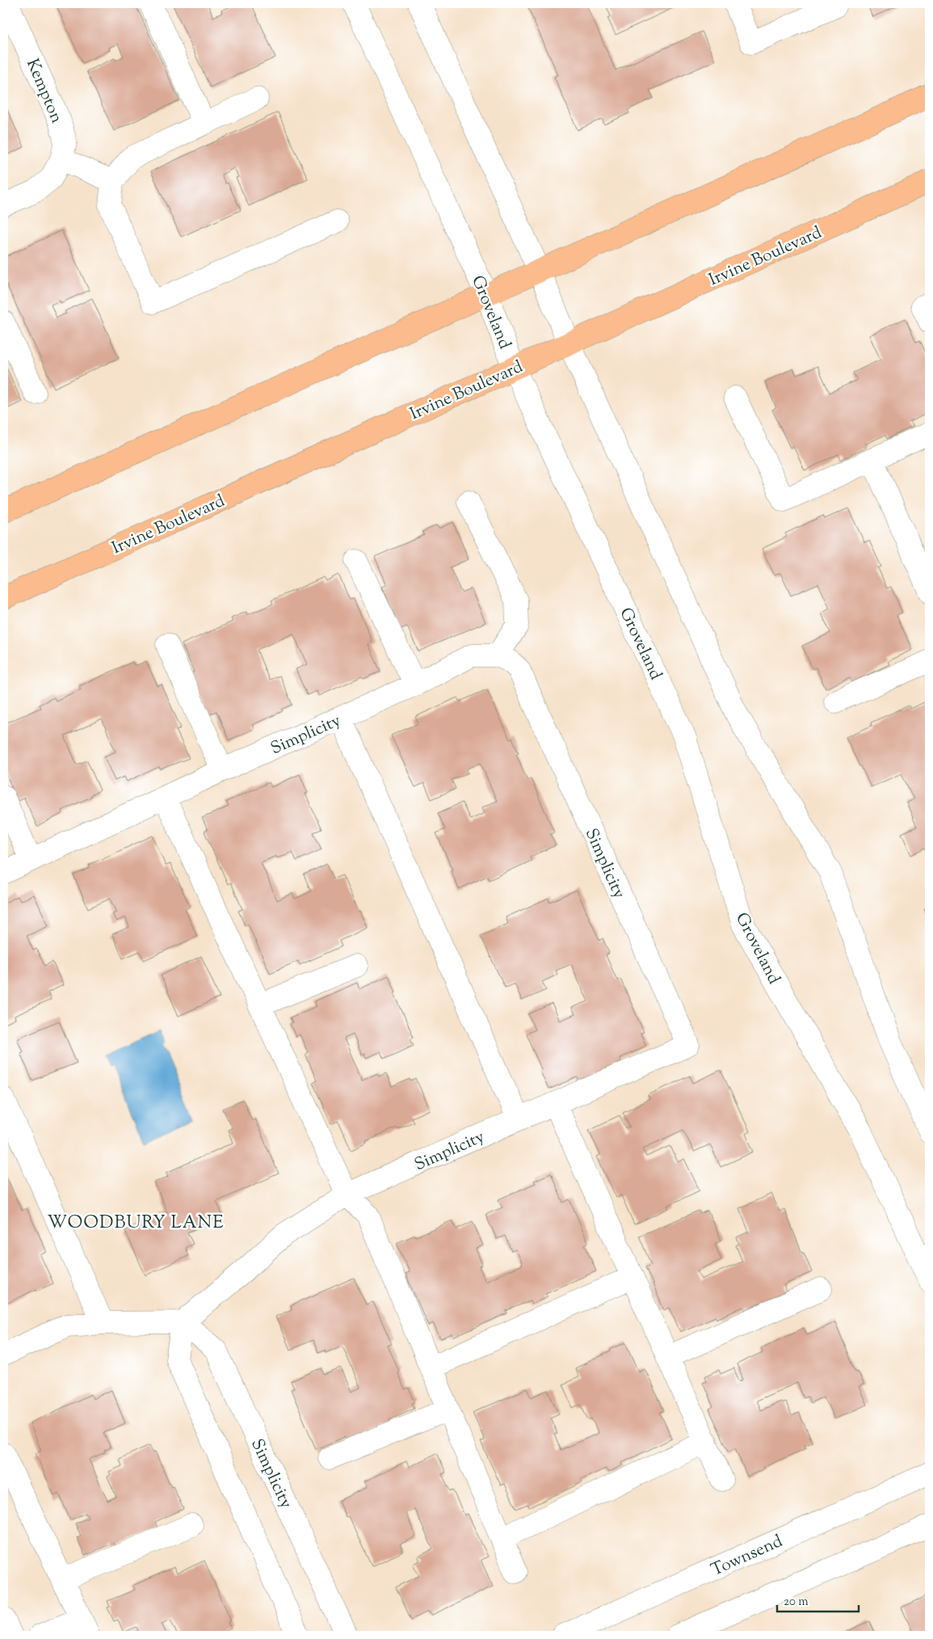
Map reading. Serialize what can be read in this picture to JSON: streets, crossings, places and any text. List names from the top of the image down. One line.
{"streets":{"main road":["Irvine Boulevard"],"street":["Kempton","Groveland","Simplicity","Townsend"]},"crossings":[["Irvine Boulevard","Groveland"]],"districts":["WOODBURY LANE"],"scale_bar":"20 m"}
